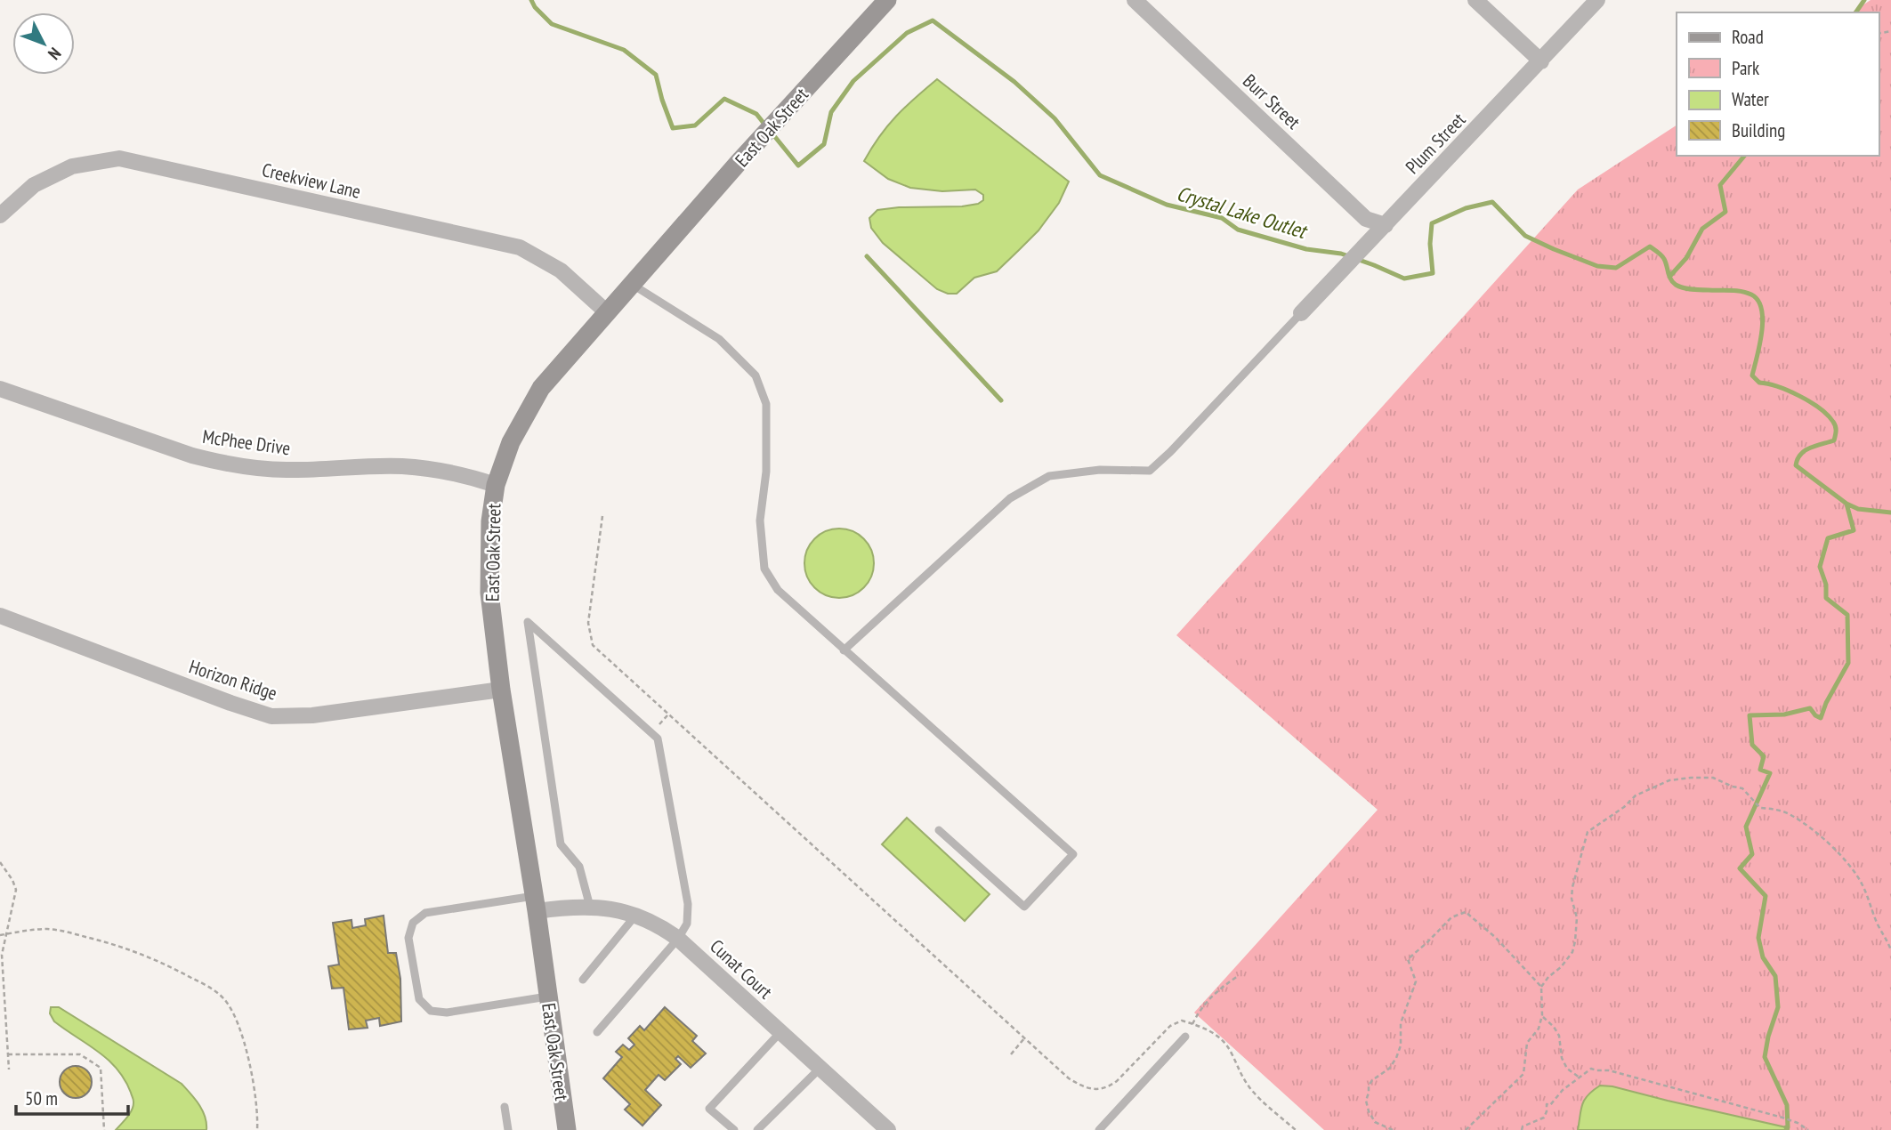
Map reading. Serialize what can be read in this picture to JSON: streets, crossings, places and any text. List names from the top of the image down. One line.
{"streets":{"street":["Burr Street","East Oak Street","Plum Street","Creekview Lane","McPhee Drive","Horizon Ridge","Cunat Court"]},"crossings":[["Burr Street","Plum Street"],["East Oak Street","Creekview Lane"],["East Oak Street","McPhee Drive"],["East Oak Street","Horizon Ridge"],["East Oak Street","Cunat Court"]],"water":["Crystal Lake Outlet"],"legend":["Road","Park","Water","Building"],"scale_bar":"50 m","north":"bottom right"}
